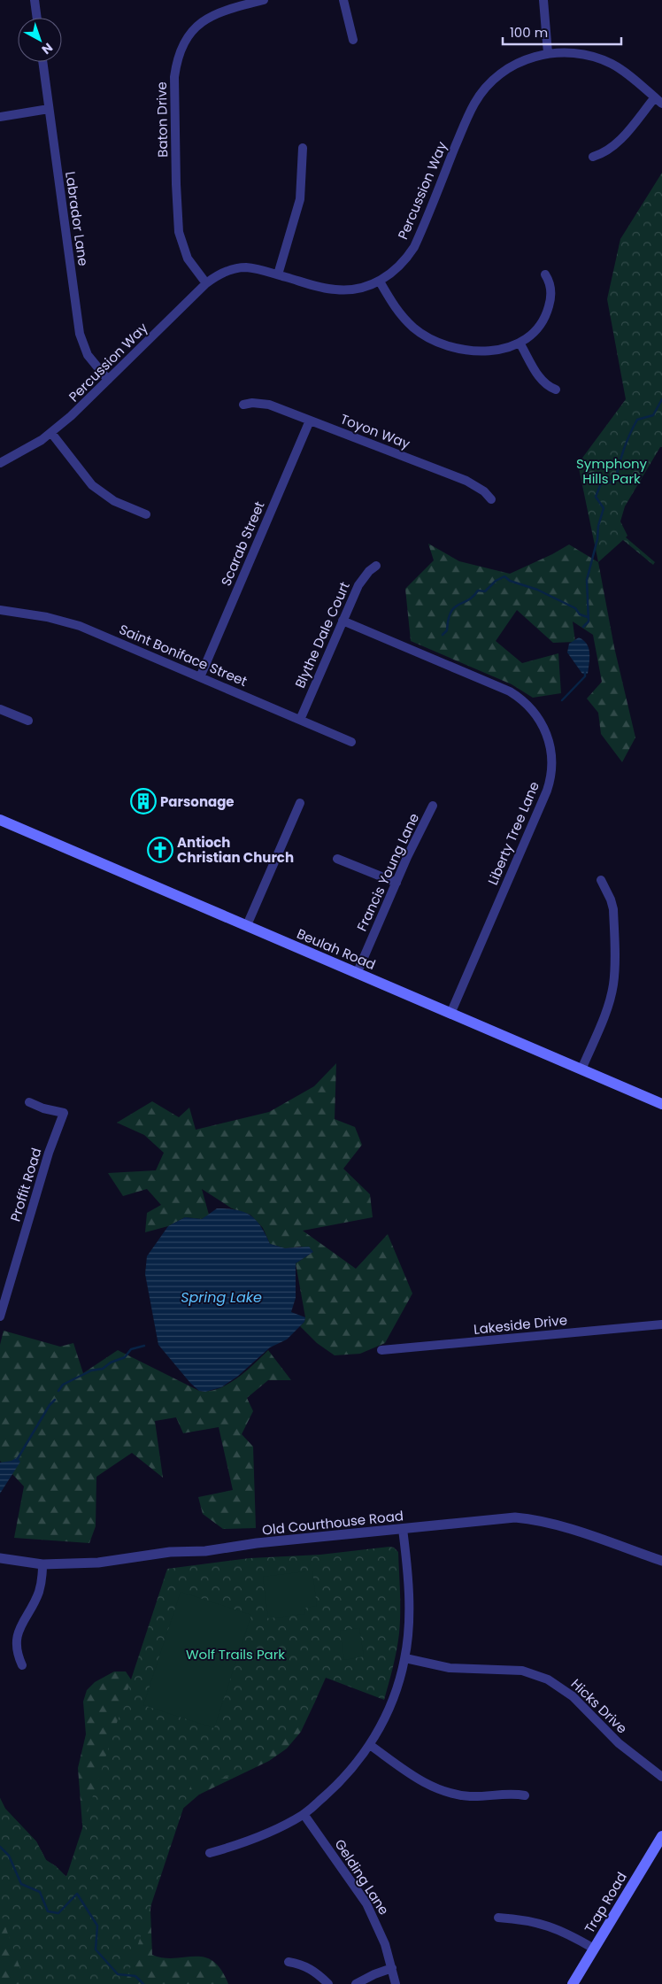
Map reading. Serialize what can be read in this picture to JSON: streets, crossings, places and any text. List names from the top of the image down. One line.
{"streets":{"main road":["Beulah Road","Trap Road"],"street":["Baton Drive","Percussion Way","Labrador Lane","Toyon Way","Scarab Street","Blythe Dale Court","Saint Boniface Street","Liberty Tree Lane","Francis Young Lane","Proffit Road","Lakeside Drive","Old Courthouse Road","Hicks Drive","Gelding Lane"]},"crossings":[["Baton Drive","Percussion Way"],["Percussion Way","Labrador Lane"],["Toyon Way","Scarab Street"],["Scarab Street","Saint Boniface Street"],["Blythe Dale Court","Saint Boniface Street"],["Blythe Dale Court","Liberty Tree Lane"],["Liberty Tree Lane","Beulah Road"],["Francis Young Lane","Beulah Road"]],"water":["Spring Lake"],"parks":["Symphony Hills Park","Wolf Trails Park"],"places":{"building":["Parsonage"],"church":["Antioch Christian Church"]},"scale_bar":"100 m","north":"bottom right"}
